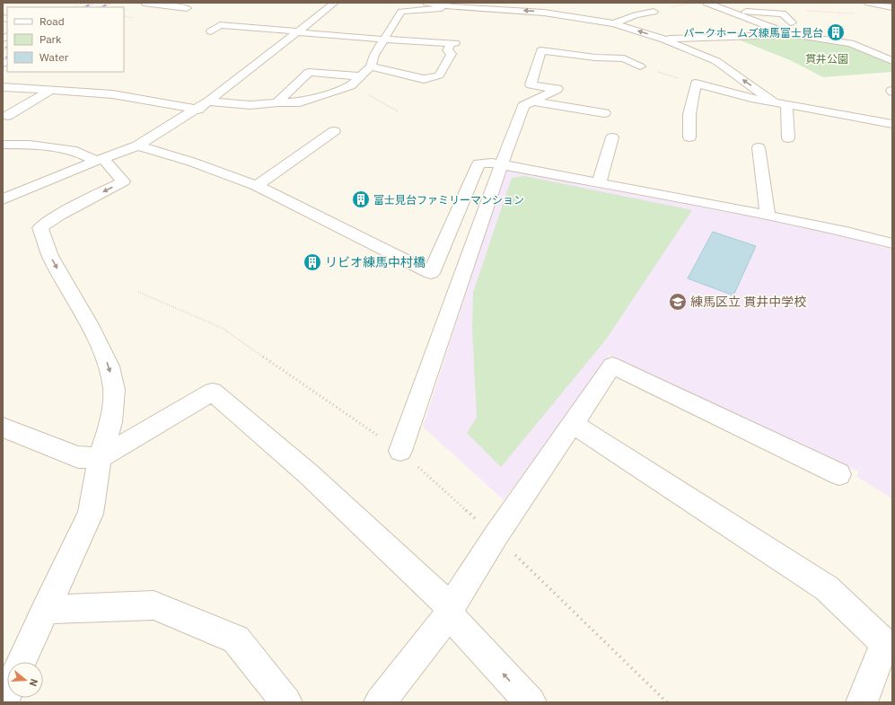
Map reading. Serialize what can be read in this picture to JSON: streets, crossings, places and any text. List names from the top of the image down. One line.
{"parks":["貫井公園"],"places":{"building":["パークホームズ練馬富士見台","富士見台ファミリーマンション","リビオ練馬中村橋"],"school or university":["練馬区立 貫井中学校"]},"legend":["Road","Park","Water"],"north":"right"}
